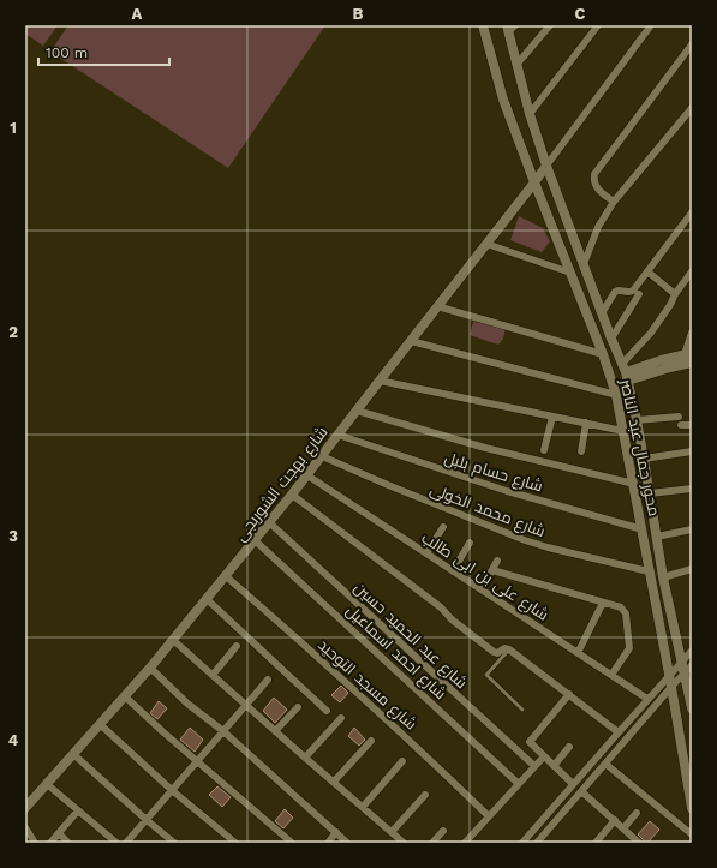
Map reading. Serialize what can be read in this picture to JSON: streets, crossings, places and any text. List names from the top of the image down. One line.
{"streets":{"street":["محور جمال عبد الناصر","شارع حسام بلبل","شارع بهجت الشوربجى","شارع محمد الخولى","شارع على بن ابى طالب","شارع عبد الحميد حسين","شارع احمد اسماعيل","شارع مسجد التوحيد"]},"crossings":[["محور جمال عبد الناصر","شارع حسام بلبل"],["محور جمال عبد الناصر","شارع بهجت الشوربجى"],["محور جمال عبد الناصر","شارع محمد الخولى"],["شارع حسام بلبل","شارع بهجت الشوربجى"],["شارع بهجت الشوربجى","شارع محمد الخولى"],["شارع بهجت الشوربجى","شارع على بن ابى طالب"],["شارع بهجت الشوربجى","شارع عبد الحميد حسين"],["شارع بهجت الشوربجى","شارع احمد اسماعيل"],["شارع بهجت الشوربجى","شارع مسجد التوحيد"]],"scale_bar":"100 m","grid":{"columns":["A","B","C"],"rows":["1","2","3","4"]}}
